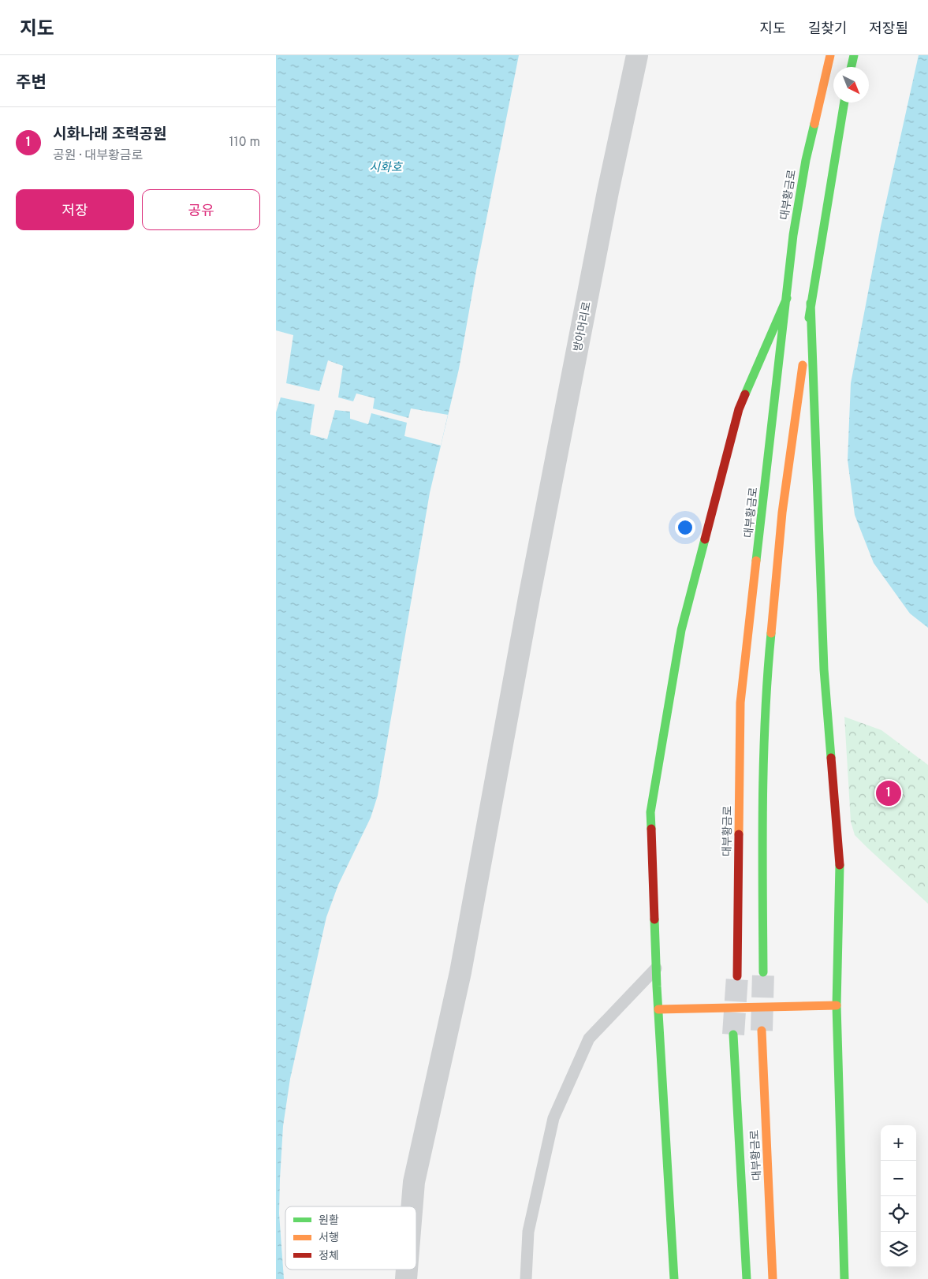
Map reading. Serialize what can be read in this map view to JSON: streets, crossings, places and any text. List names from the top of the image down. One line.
{"streets":{"main road":["대부황금로"],"street":["방아머리로"]},"water":["시화호"],"legend":["원활","서행","정체"],"north":"bottom right","page":{"header":"지도","nav":["지도","길찾기","저장됨"],"heading":"주변","list":[{"mark":"1","name":"시화나래 조력공원","note":"공원 · 대부황금로","value":"110 m"}],"buttons":["저장","공유"],"pins":"1","map_buttons":["+","−"]}}
